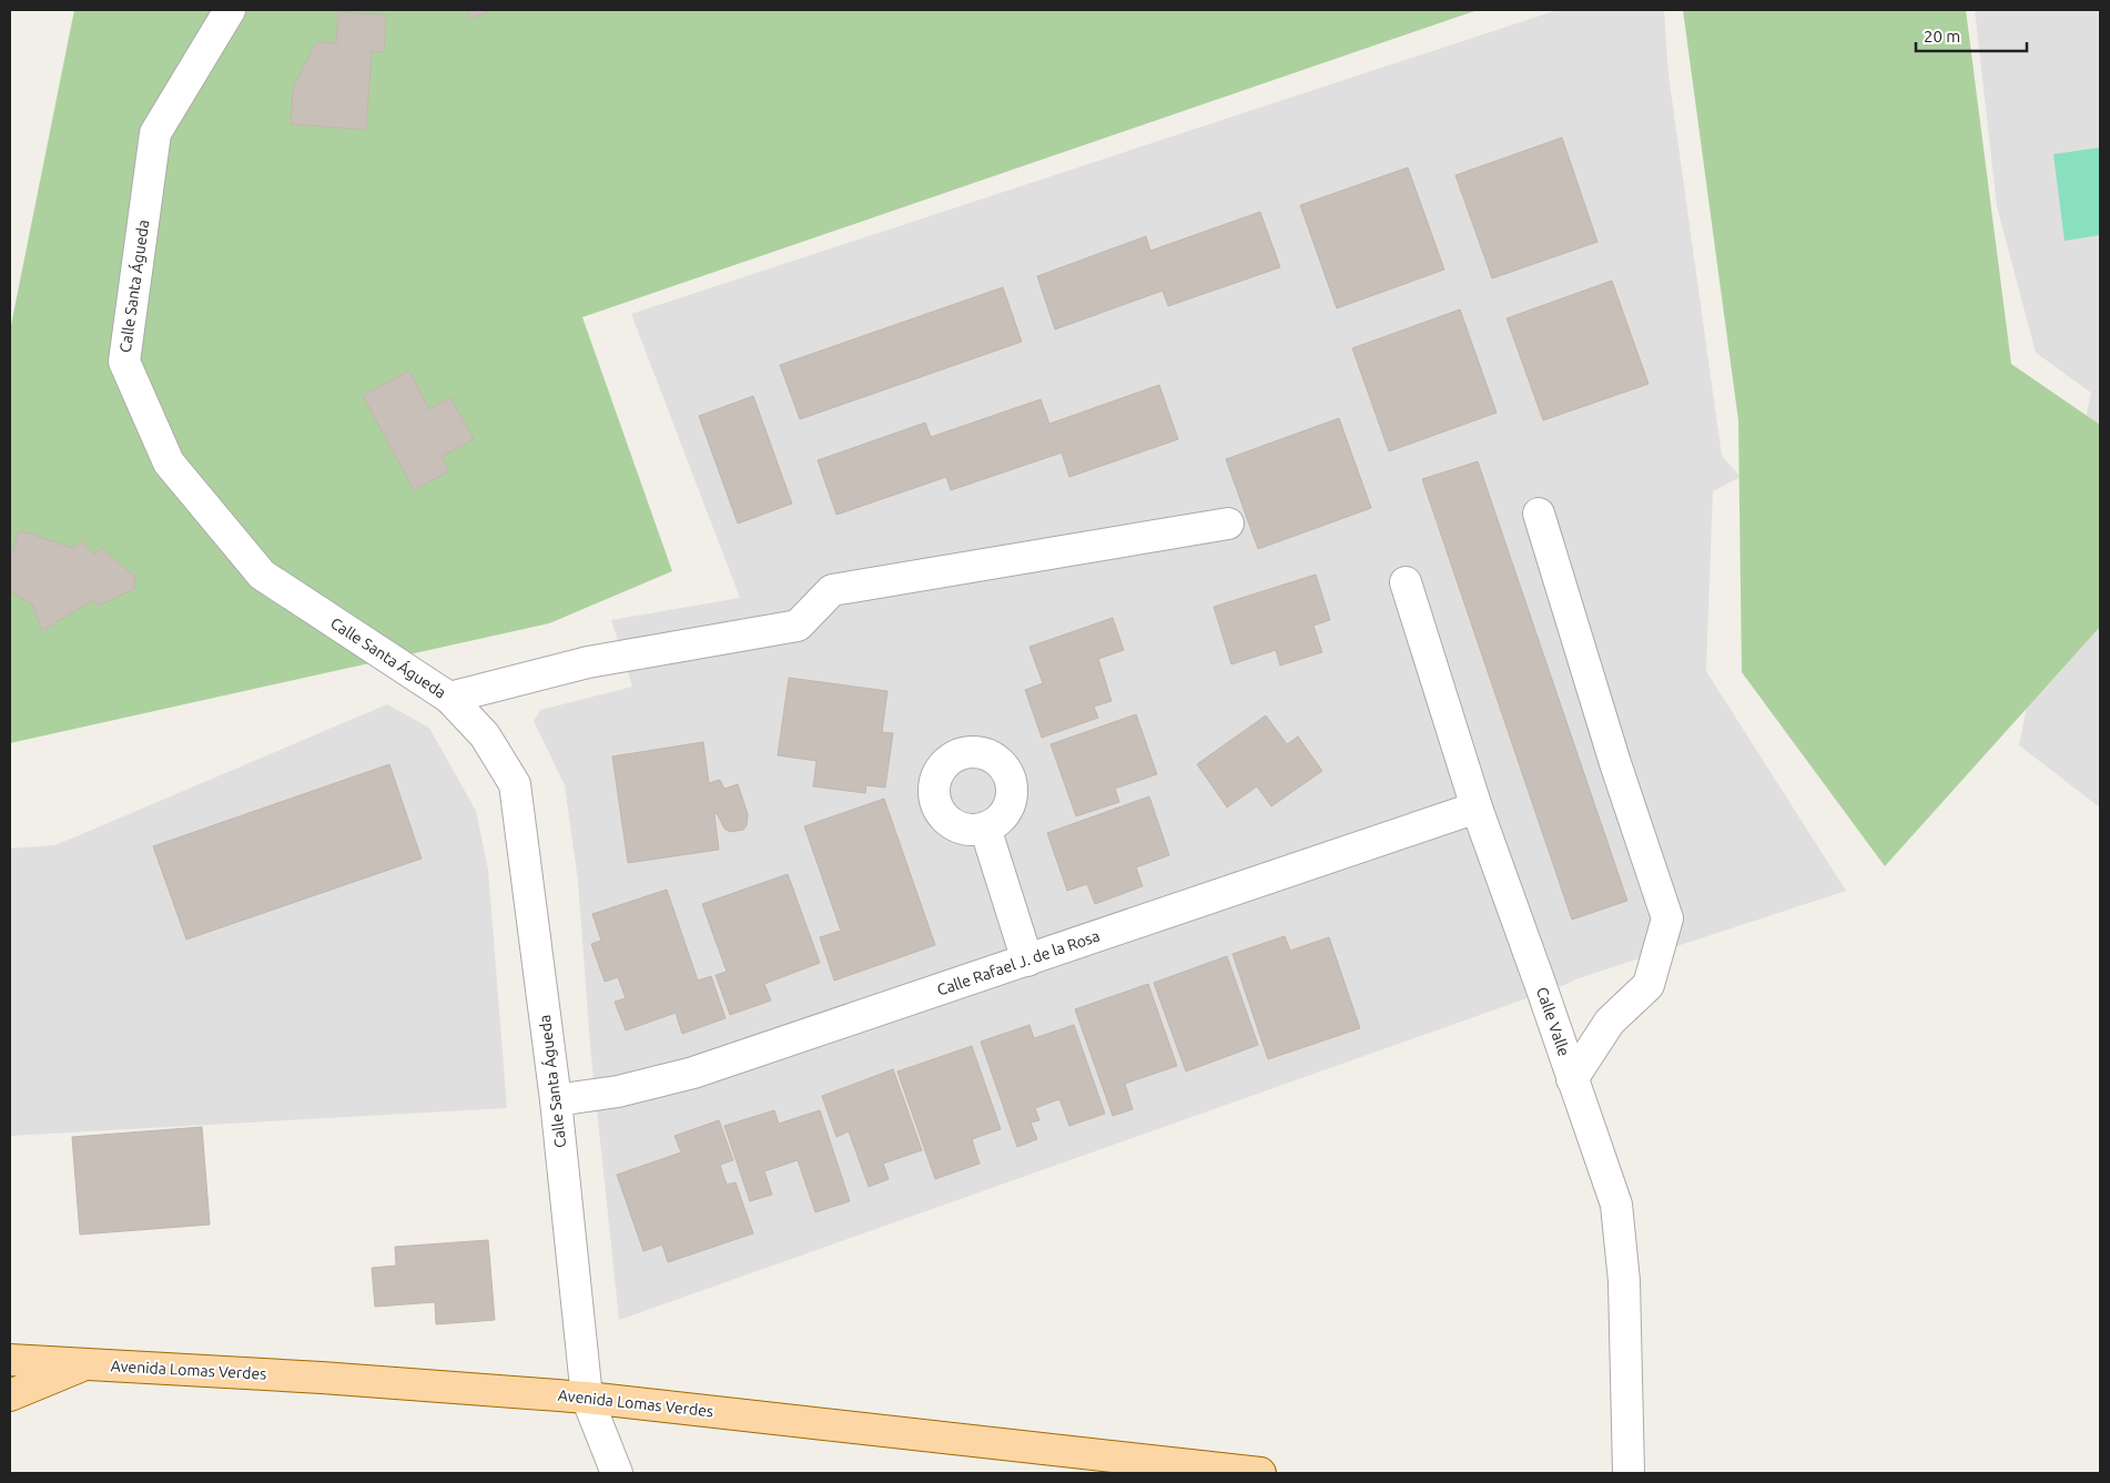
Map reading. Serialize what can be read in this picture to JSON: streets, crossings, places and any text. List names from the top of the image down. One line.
{"streets":{"main road":["Avenida Lomas Verdes"],"street":["Calle Santa Águeda","Calle Rafael J. de la Rosa","Calle Valle"]},"crossings":[["Calle Santa Águeda","Calle Rafael J. de la Rosa"],["Calle Santa Águeda","Avenida Lomas Verdes"],["Calle Rafael J. de la Rosa","Calle Valle"]],"scale_bar":"20 m"}
